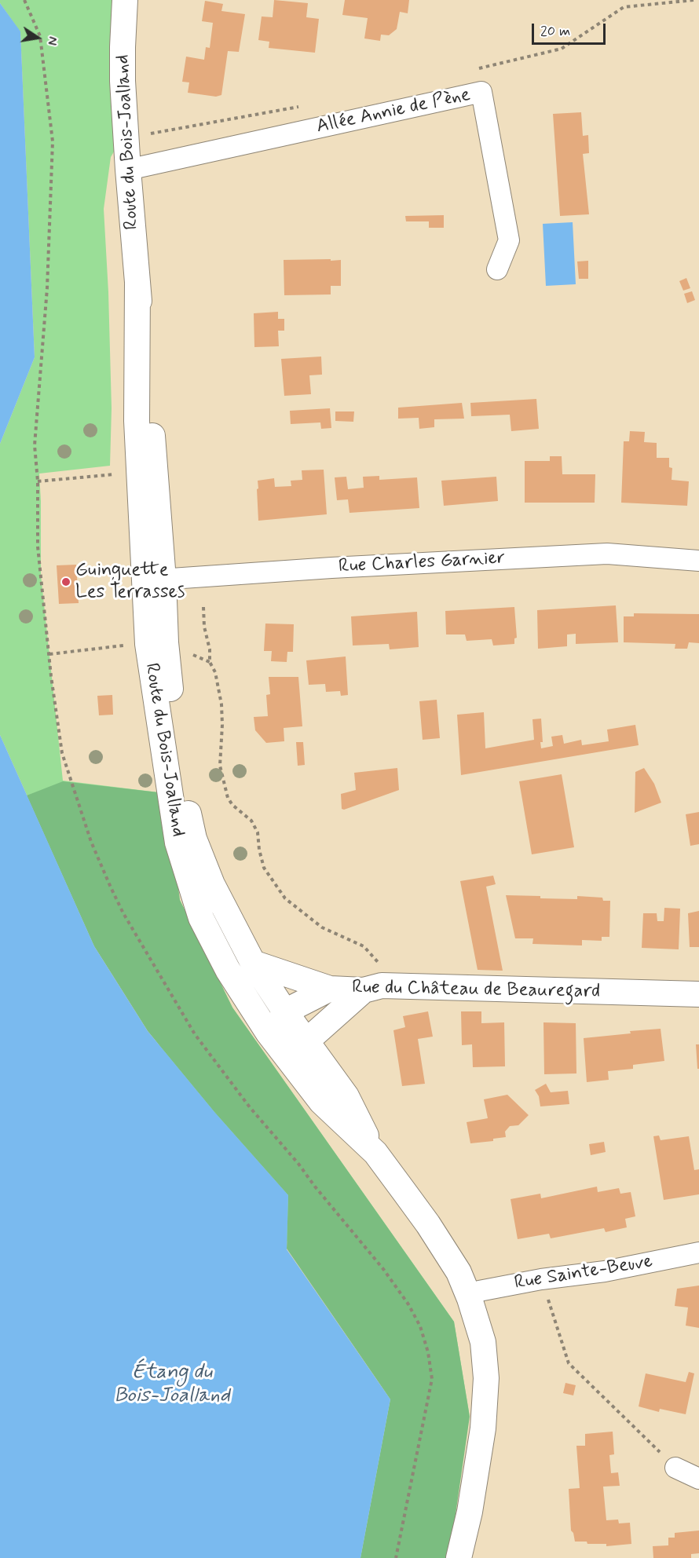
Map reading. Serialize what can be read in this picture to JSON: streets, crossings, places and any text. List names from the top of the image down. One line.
{"streets":{"street":["Allée Annie de Pène","Route du Bois-Joalland","Rue Charles Garnier","Rue du Château de Beauregard","Rue Sainte-Beuve"]},"crossings":[["Allée Annie de Pène","Route du Bois-Joalland"],["Route du Bois-Joalland","Rue Charles Garnier"],["Route du Bois-Joalland","Rue du Château de Beauregard"],["Route du Bois-Joalland","Rue Sainte-Beuve"]],"water":["Étang du Bois-Joalland"],"places":["Guinguette Les Terrasses"],"scale_bar":"20 m","north":"right"}
